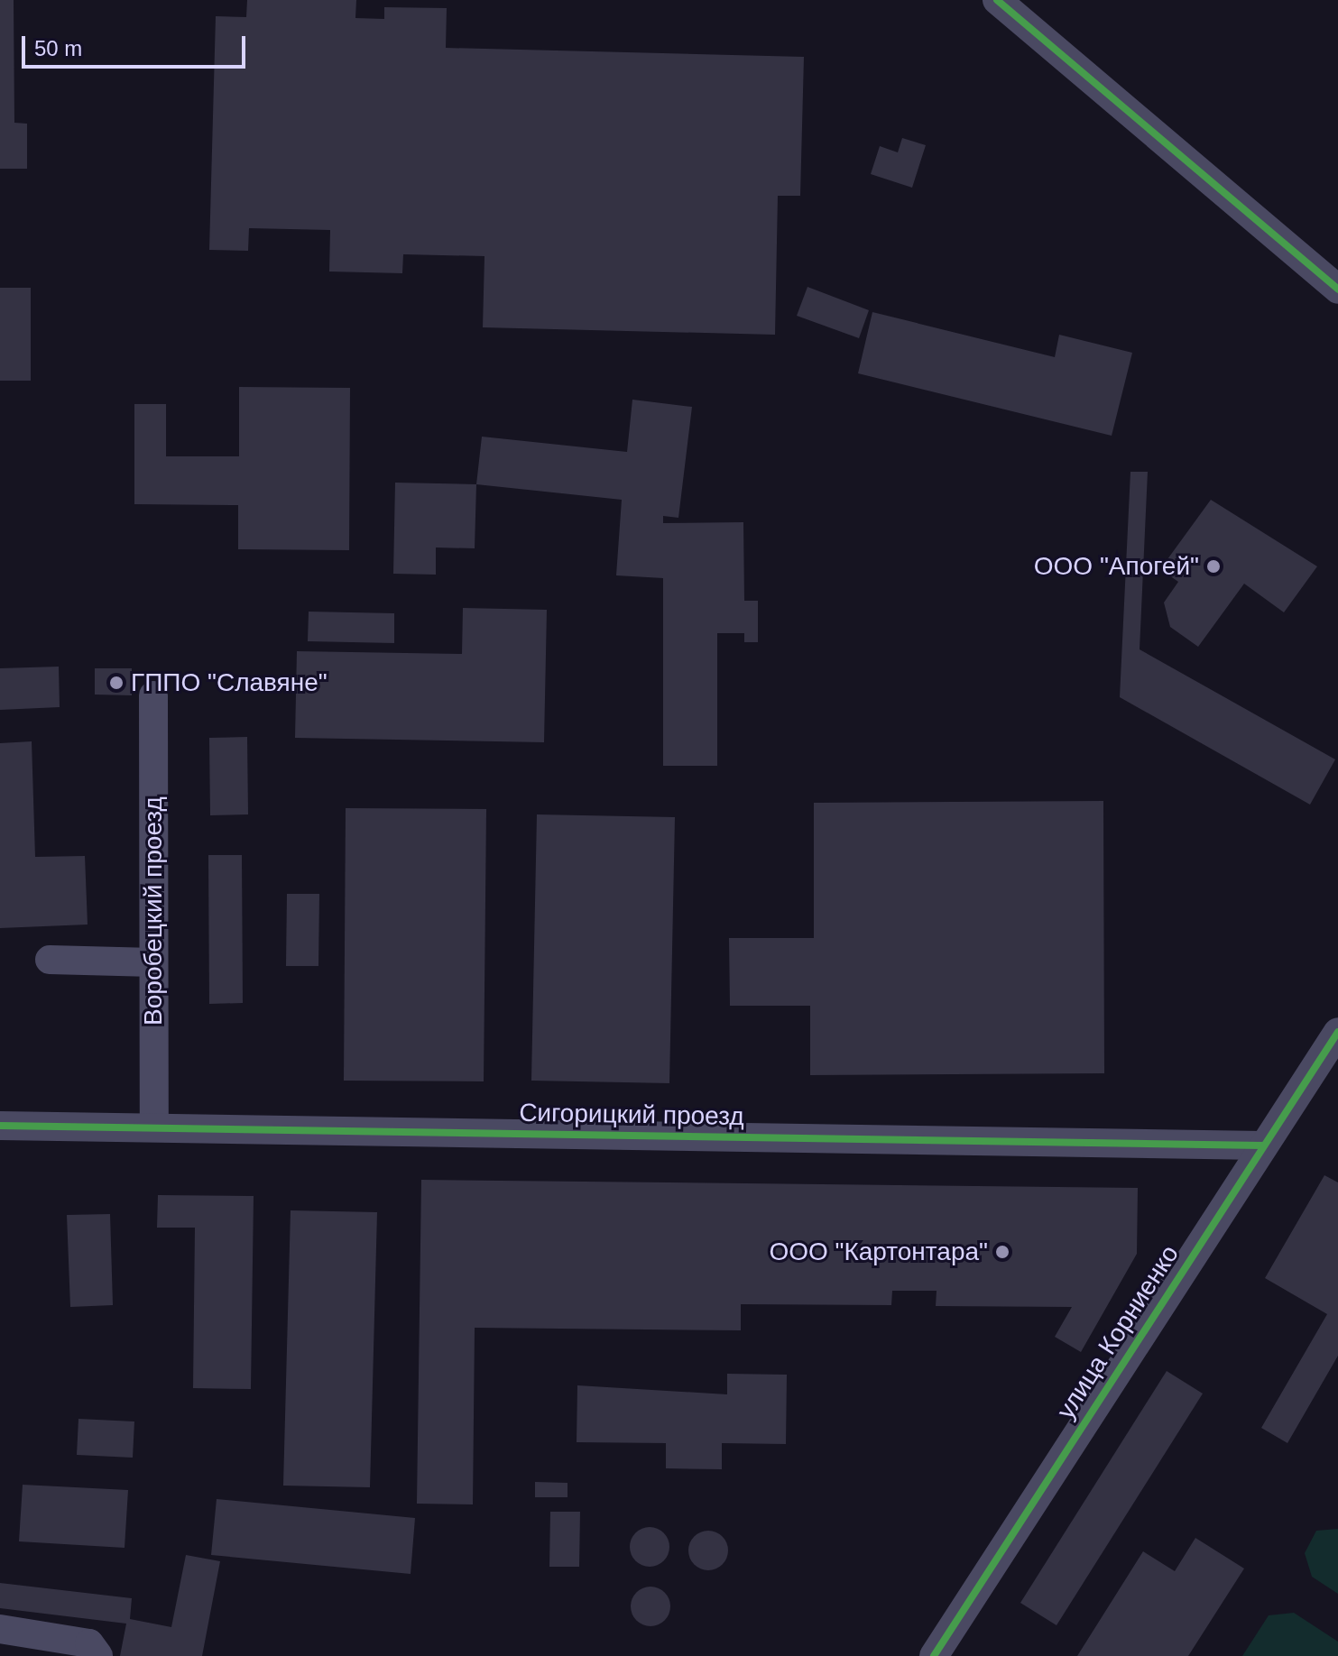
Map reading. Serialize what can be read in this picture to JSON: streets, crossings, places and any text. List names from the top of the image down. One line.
{"streets":{"street":["Воробецкий проезд","Сигорицкий проезд","улица Корниенко"]},"crossings":[["Воробецкий проезд","Сигорицкий проезд"],["Сигорицкий проезд","улица Корниенко"]],"places":["ООО \"Апогей\"","ГППО \"Славяне\"","ООО \"Картонтара\""],"scale_bar":"50 m"}
